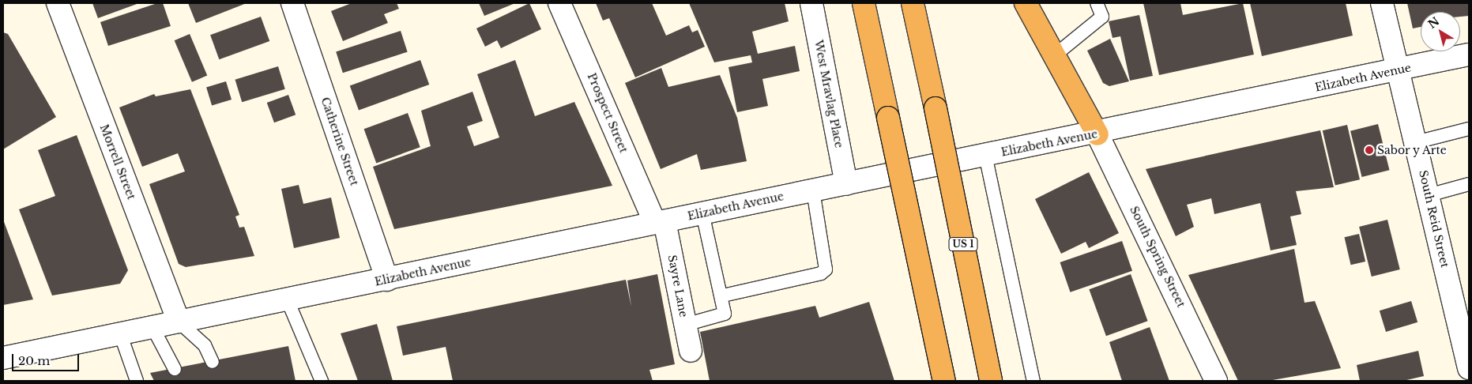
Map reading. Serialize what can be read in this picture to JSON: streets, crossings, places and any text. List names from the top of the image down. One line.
{"streets":{"highway":["US 1"],"street":["Elizabeth Avenue","West Mravlag Place","Prospect Street","Catherine Street","Morrell Street","South Reid Street","South Spring Street","Sayre Lane"]},"crossings":[["Elizabeth Avenue","West Mravlag Place"],["Elizabeth Avenue","Prospect Street"],["Elizabeth Avenue","Catherine Street"],["Elizabeth Avenue","Morrell Street"],["Elizabeth Avenue","South Reid Street"],["Elizabeth Avenue","South Spring Street"],["Elizabeth Avenue","Sayre Lane"],["Prospect Street","Sayre Lane"]],"places":["Sabor y Arte"],"scale_bar":"20 m","north":"top left"}
